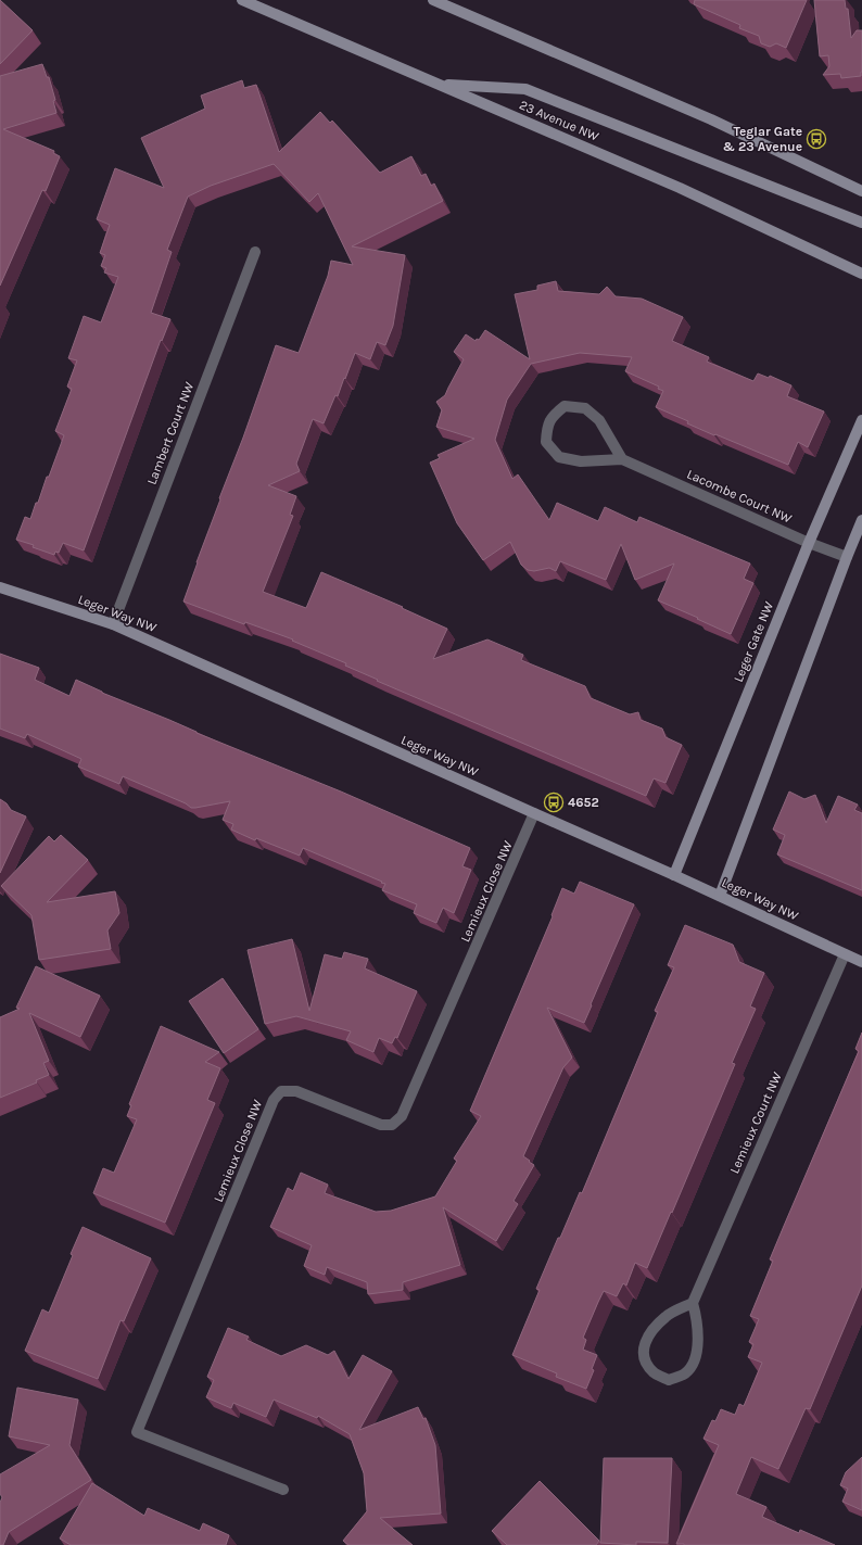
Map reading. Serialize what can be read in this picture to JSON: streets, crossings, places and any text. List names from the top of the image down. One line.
{"streets":{"street":["23 Avenue NW","Lambert Court NW","Lacombe Court NW","Leger Way NW","Leger Gate NW","Lemieux Close NW","Lemieux Court NW"]},"crossings":[["Lambert Court NW","Leger Way NW"],["Lacombe Court NW","Leger Gate NW"],["Leger Way NW","Leger Gate NW"],["Leger Way NW","Lemieux Close NW"],["Leger Way NW","Lemieux Court NW"]],"places":{"bus stop":["Teglar Gate & 23 Avenue","4652"]}}
